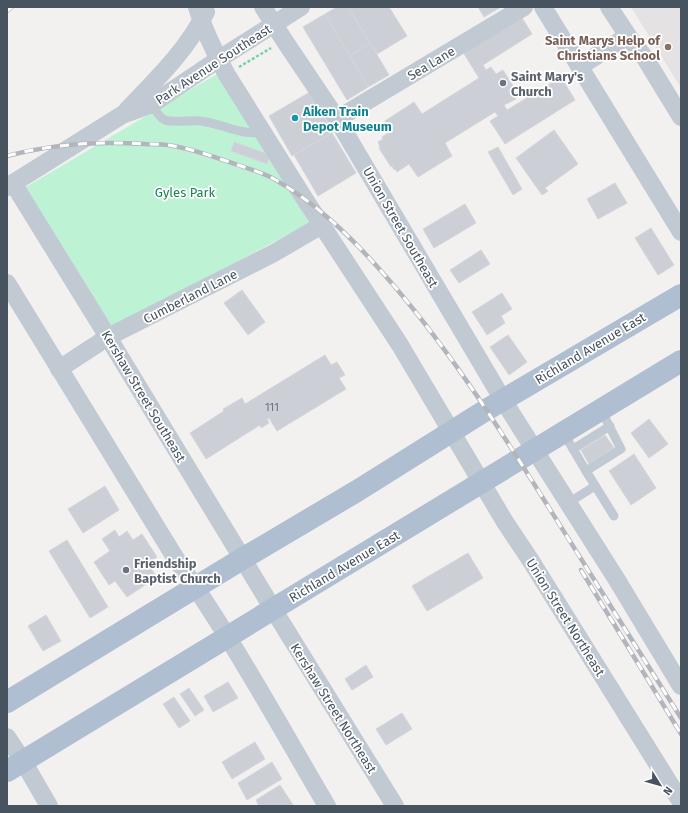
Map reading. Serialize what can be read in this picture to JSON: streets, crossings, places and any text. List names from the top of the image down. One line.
{"streets":{"main road":["Richland Avenue East"],"street":["Sea Lane","Park Avenue Southeast","Union Street Southeast","Cumberland Lane","Kershaw Street Southeast","Union Street Northeast","Kershaw Street Northeast"]},"crossings":[["Sea Lane","Union Street Southeast"],["Park Avenue Southeast","Union Street Southeast"],["Park Avenue Southeast","Kershaw Street Southeast"],["Union Street Southeast","Richland Avenue East"],["Cumberland Lane","Kershaw Street Southeast"],["Richland Avenue East","Kershaw Street Southeast"],["Richland Avenue East","Union Street Northeast"],["Richland Avenue East","Kershaw Street Northeast"],["Kershaw Street Southeast","Kershaw Street Northeast"]],"parks":["Gyles Park"],"places":["Saint Marys Help of Christians School","Saint Mary's Church","Aiken Train Depot Museum","Friendship Baptist Church"],"house_numbers":["111"],"north":"bottom right"}
